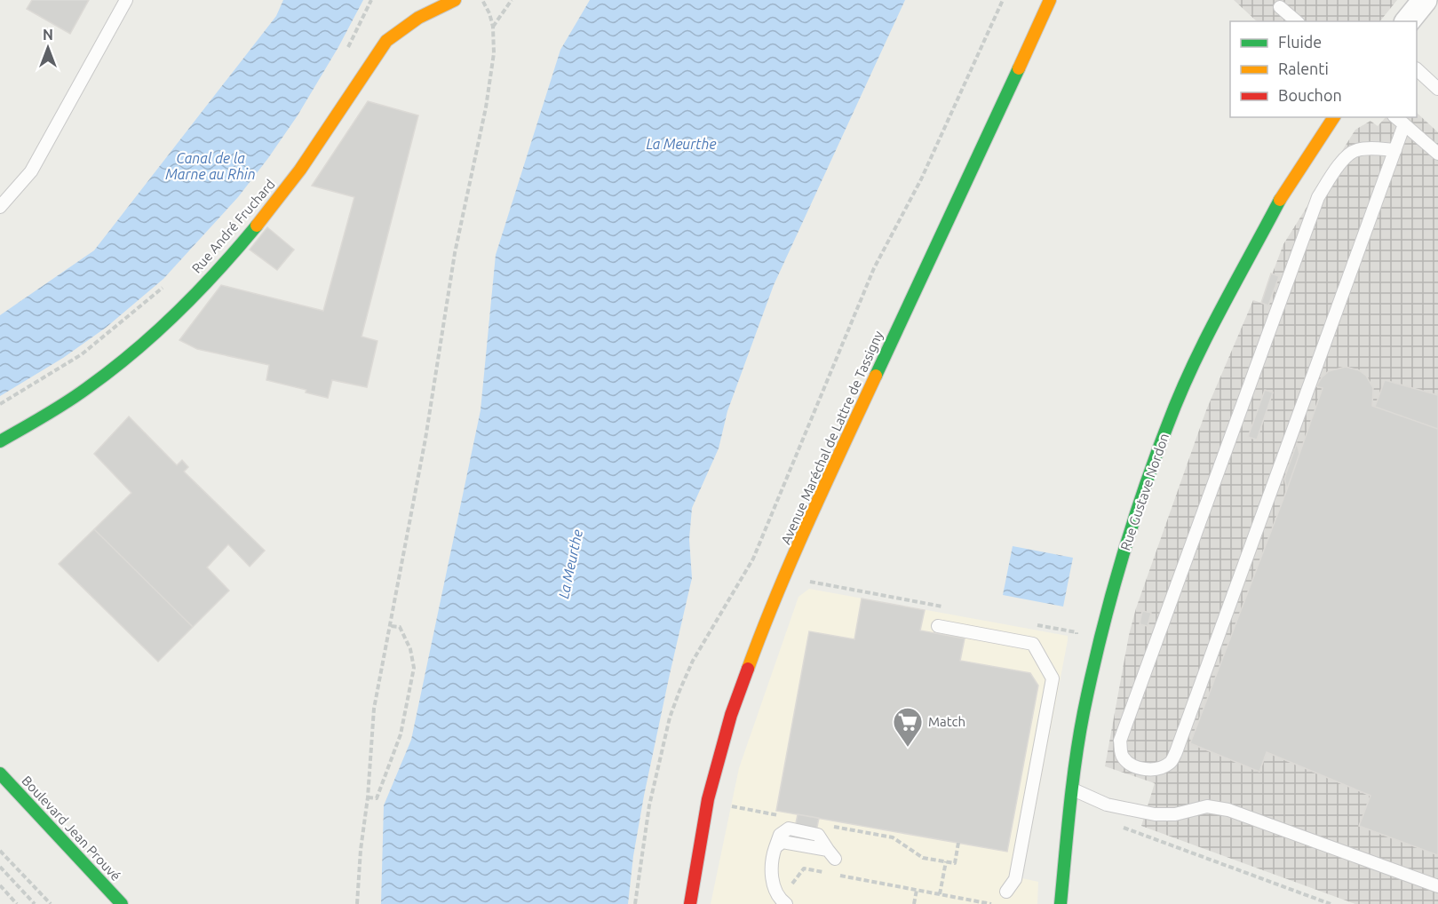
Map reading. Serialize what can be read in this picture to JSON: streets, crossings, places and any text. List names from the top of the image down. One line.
{"streets":{"street":["Rue André Fruchard","Avenue Maréchal de Lattre de Tassigny","Rue Gustave Nordon","Boulevard Jean Prouvé"]},"water":["La Meurthe","Canal de la Marne au Rhin"],"places":{"supermarket":["Match"]},"legend":["Fluide","Ralenti","Bouchon"],"north":"top"}
